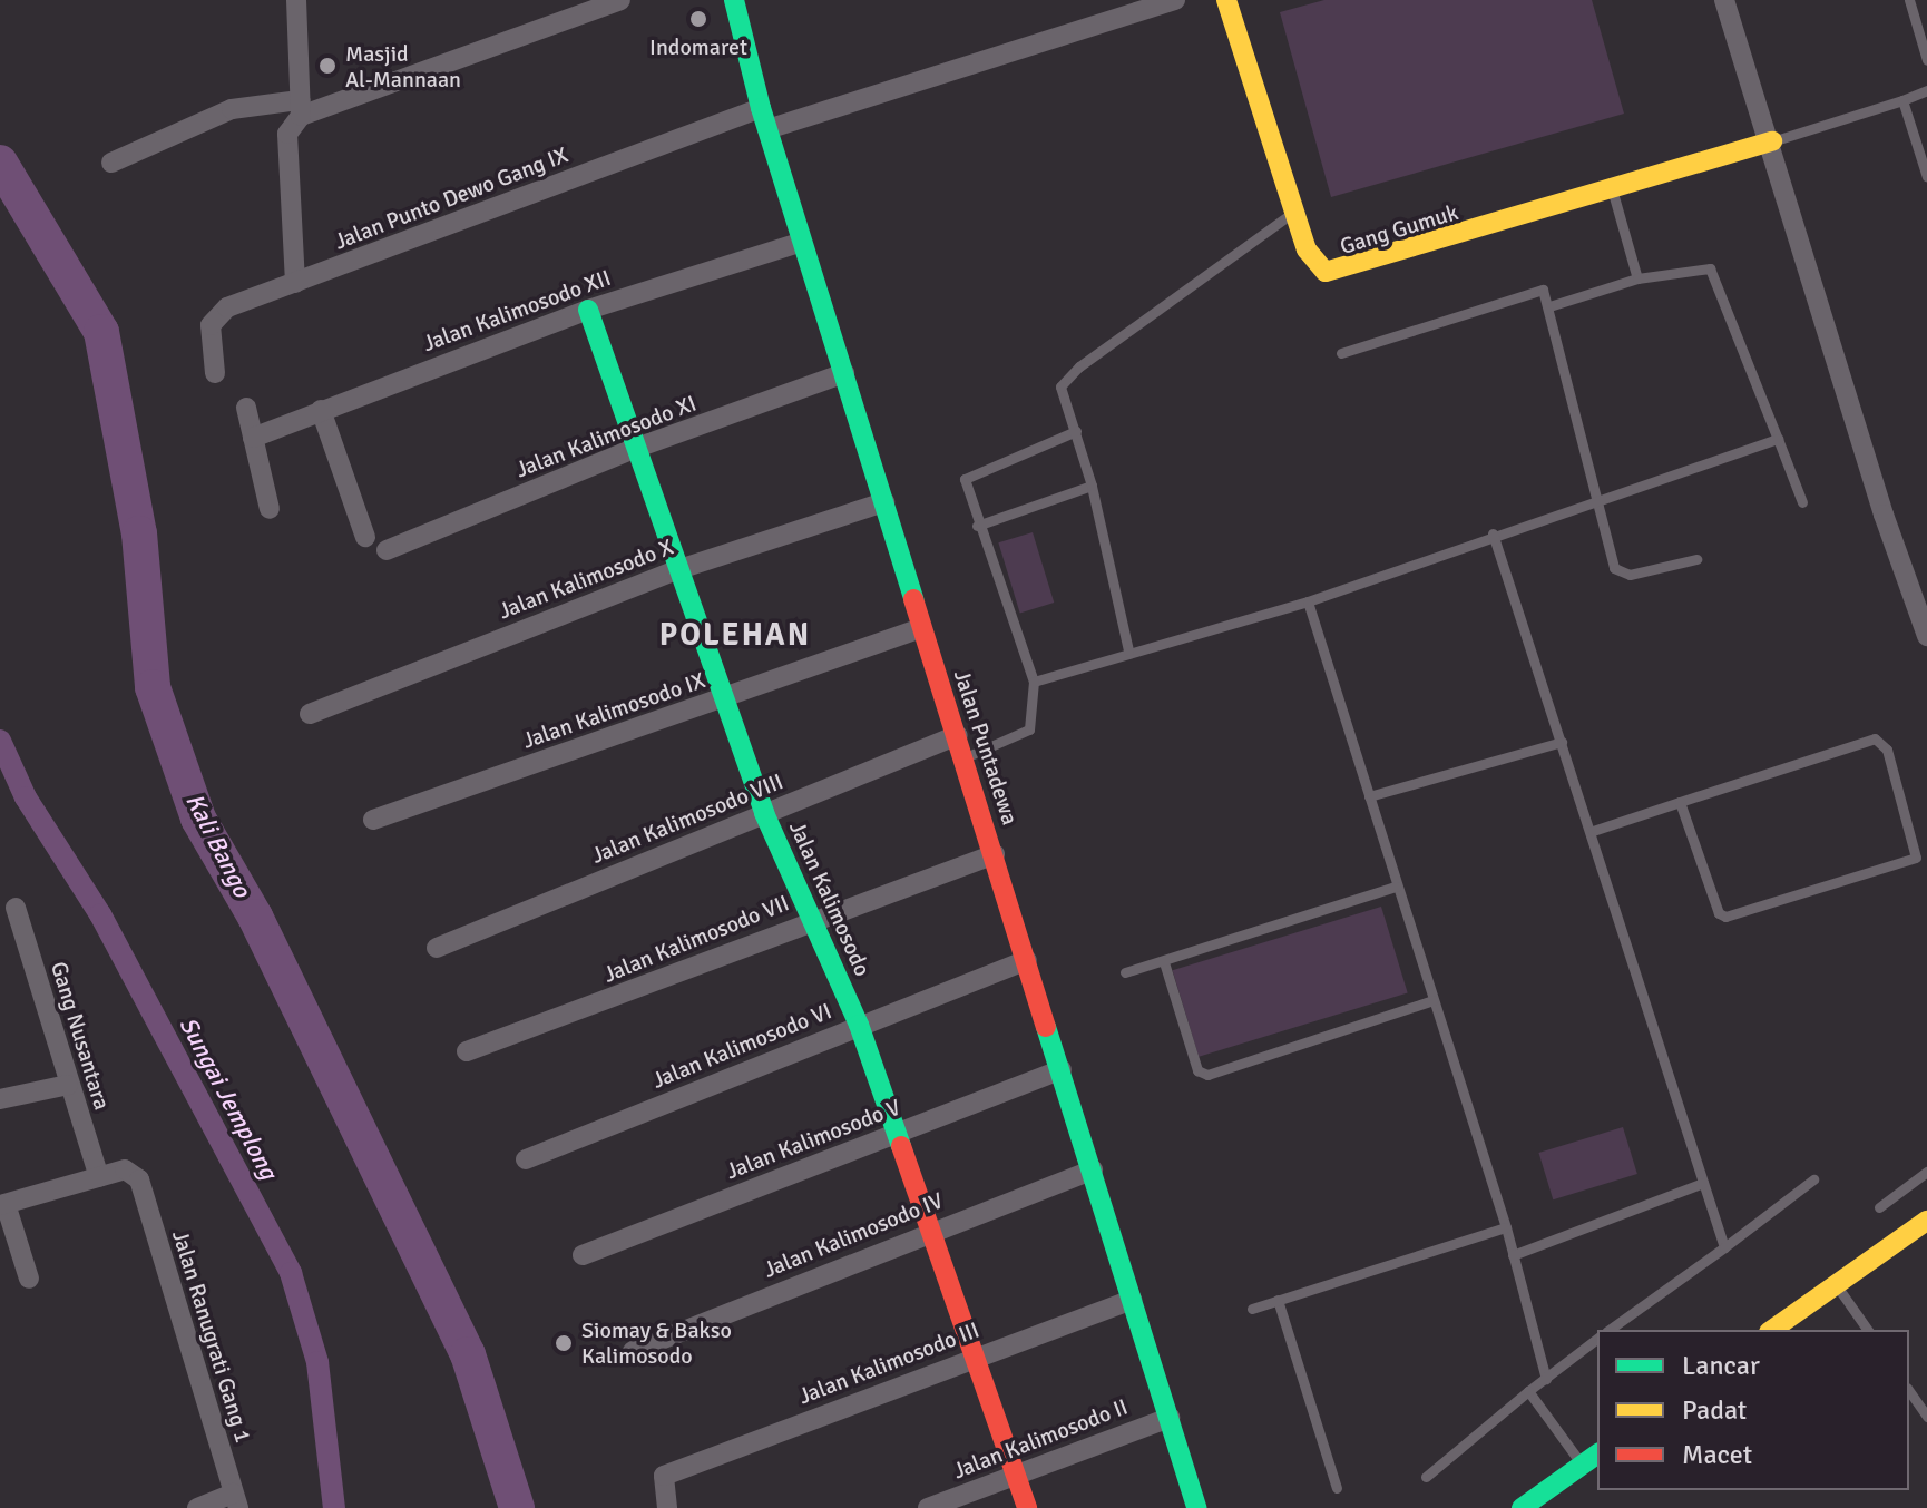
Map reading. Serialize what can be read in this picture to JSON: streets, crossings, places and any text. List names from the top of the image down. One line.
{"streets":{"street":["Jalan Punto Dewo Gang IX","Gang Gumuk","Jalan Kalimosodo XII","Jalan Kalimosodo XI","Jalan Kalimosodo X","Jalan Kalimosodo IX","Jalan Puntadewa","Jalan Kalimosodo VIII","Jalan Kalimosodo","Jalan Kalimosodo VII","Gang Nusantara","Jalan Kalimosodo VI","Jalan Kalimosodo V","Jalan Kalimosodo IV","Jalan Ranugrati Gang 1","Jalan Kalimosodo III","Jalan Kalimosodo II"]},"crossings":[["Jalan Punto Dewo Gang IX","Jalan Puntadewa"],["Jalan Kalimosodo XII","Jalan Puntadewa"],["Jalan Kalimosodo XII","Jalan Kalimosodo"],["Jalan Kalimosodo XI","Jalan Puntadewa"],["Jalan Kalimosodo XI","Jalan Kalimosodo"],["Jalan Kalimosodo X","Jalan Puntadewa"],["Jalan Kalimosodo X","Jalan Kalimosodo"],["Jalan Kalimosodo IX","Jalan Puntadewa"],["Jalan Kalimosodo IX","Jalan Kalimosodo"],["Jalan Puntadewa","Jalan Kalimosodo VIII"],["Jalan Puntadewa","Jalan Kalimosodo VII"],["Jalan Puntadewa","Jalan Kalimosodo VI"],["Jalan Puntadewa","Jalan Kalimosodo V"],["Jalan Puntadewa","Jalan Kalimosodo IV"],["Jalan Puntadewa","Jalan Kalimosodo III"],["Jalan Puntadewa","Jalan Kalimosodo II"],["Jalan Kalimosodo VIII","Jalan Kalimosodo"],["Jalan Kalimosodo","Jalan Kalimosodo VII"],["Jalan Kalimosodo","Jalan Kalimosodo VI"],["Jalan Kalimosodo","Jalan Kalimosodo V"],["Jalan Kalimosodo","Jalan Kalimosodo IV"],["Jalan Kalimosodo","Jalan Kalimosodo III"],["Jalan Kalimosodo","Jalan Kalimosodo II"],["Gang Nusantara","Jalan Ranugrati Gang 1"]],"districts":["POLEHAN"],"water":["Kali Bango","Sungai Jemplong"],"places":["Indomaret","Masjid Al-Mannaan","Siomay & Bakso Kalimosodo"],"legend":["Lancar","Padat","Macet"]}
